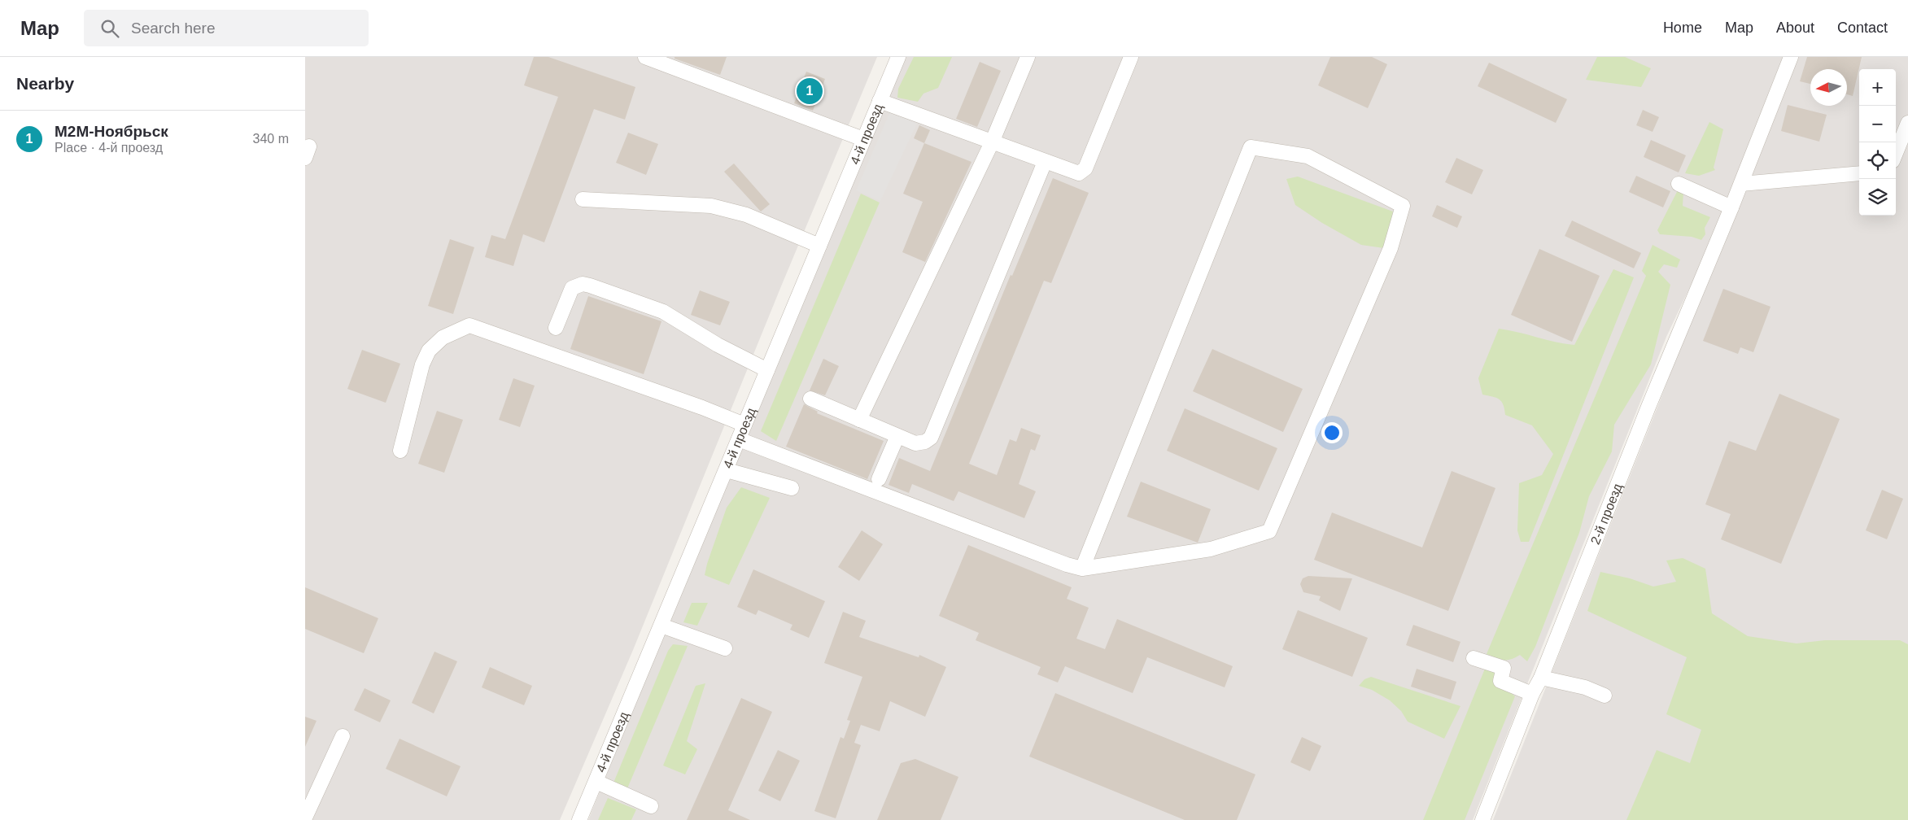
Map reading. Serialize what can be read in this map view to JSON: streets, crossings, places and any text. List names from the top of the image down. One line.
{"streets":{"street":["4-й проезд","2-й проезд"]},"north":"left","page":{"header":"Map","search":"Search here","nav":["Home","Map","About","Contact"],"heading":"Nearby","map_buttons":["+","−"],"pins":"1","list":[{"mark":"1","name":"М2М-Ноябрьск","note":"Place · 4-й проезд","value":"340 m"}]}}
